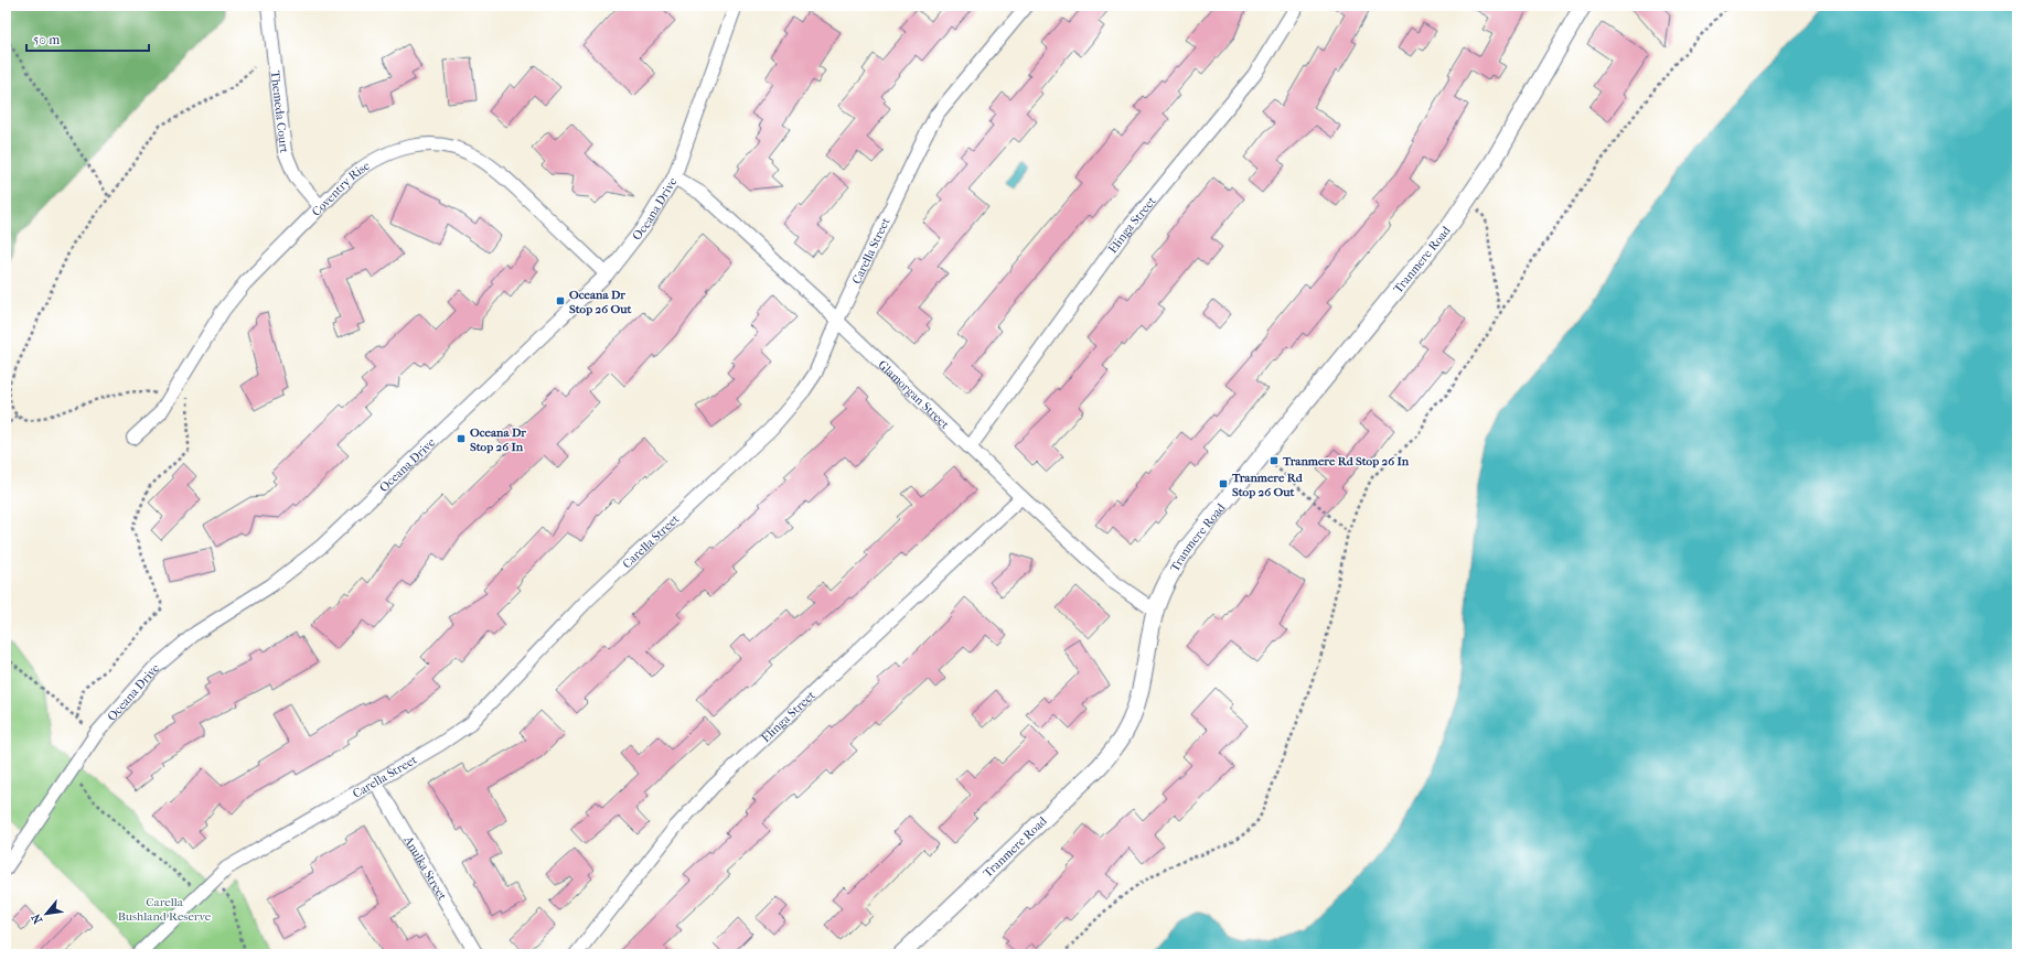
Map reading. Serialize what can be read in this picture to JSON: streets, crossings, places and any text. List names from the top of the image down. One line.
{"streets":{"street":["Themeda Court","Coventry Rise","Oceana Drive","Elinga Street","Carella Street","Tranmere Road","Glamorgan Street","Anulka Street"]},"crossings":[["Themeda Court","Coventry Rise"],["Coventry Rise","Oceana Drive"],["Oceana Drive","Glamorgan Street"],["Elinga Street","Glamorgan Street"],["Carella Street","Glamorgan Street"],["Carella Street","Anulka Street"],["Tranmere Road","Glamorgan Street"]],"parks":["Carella Bushland Reserve"],"places":{"transit":["Oceana Dr Stop 26 Out","Oceana Dr Stop 26 In","Tranmere Rd Stop 26 In","Tranmere Rd Stop 26 Out"]},"scale_bar":"50 m","north":"bottom left"}
